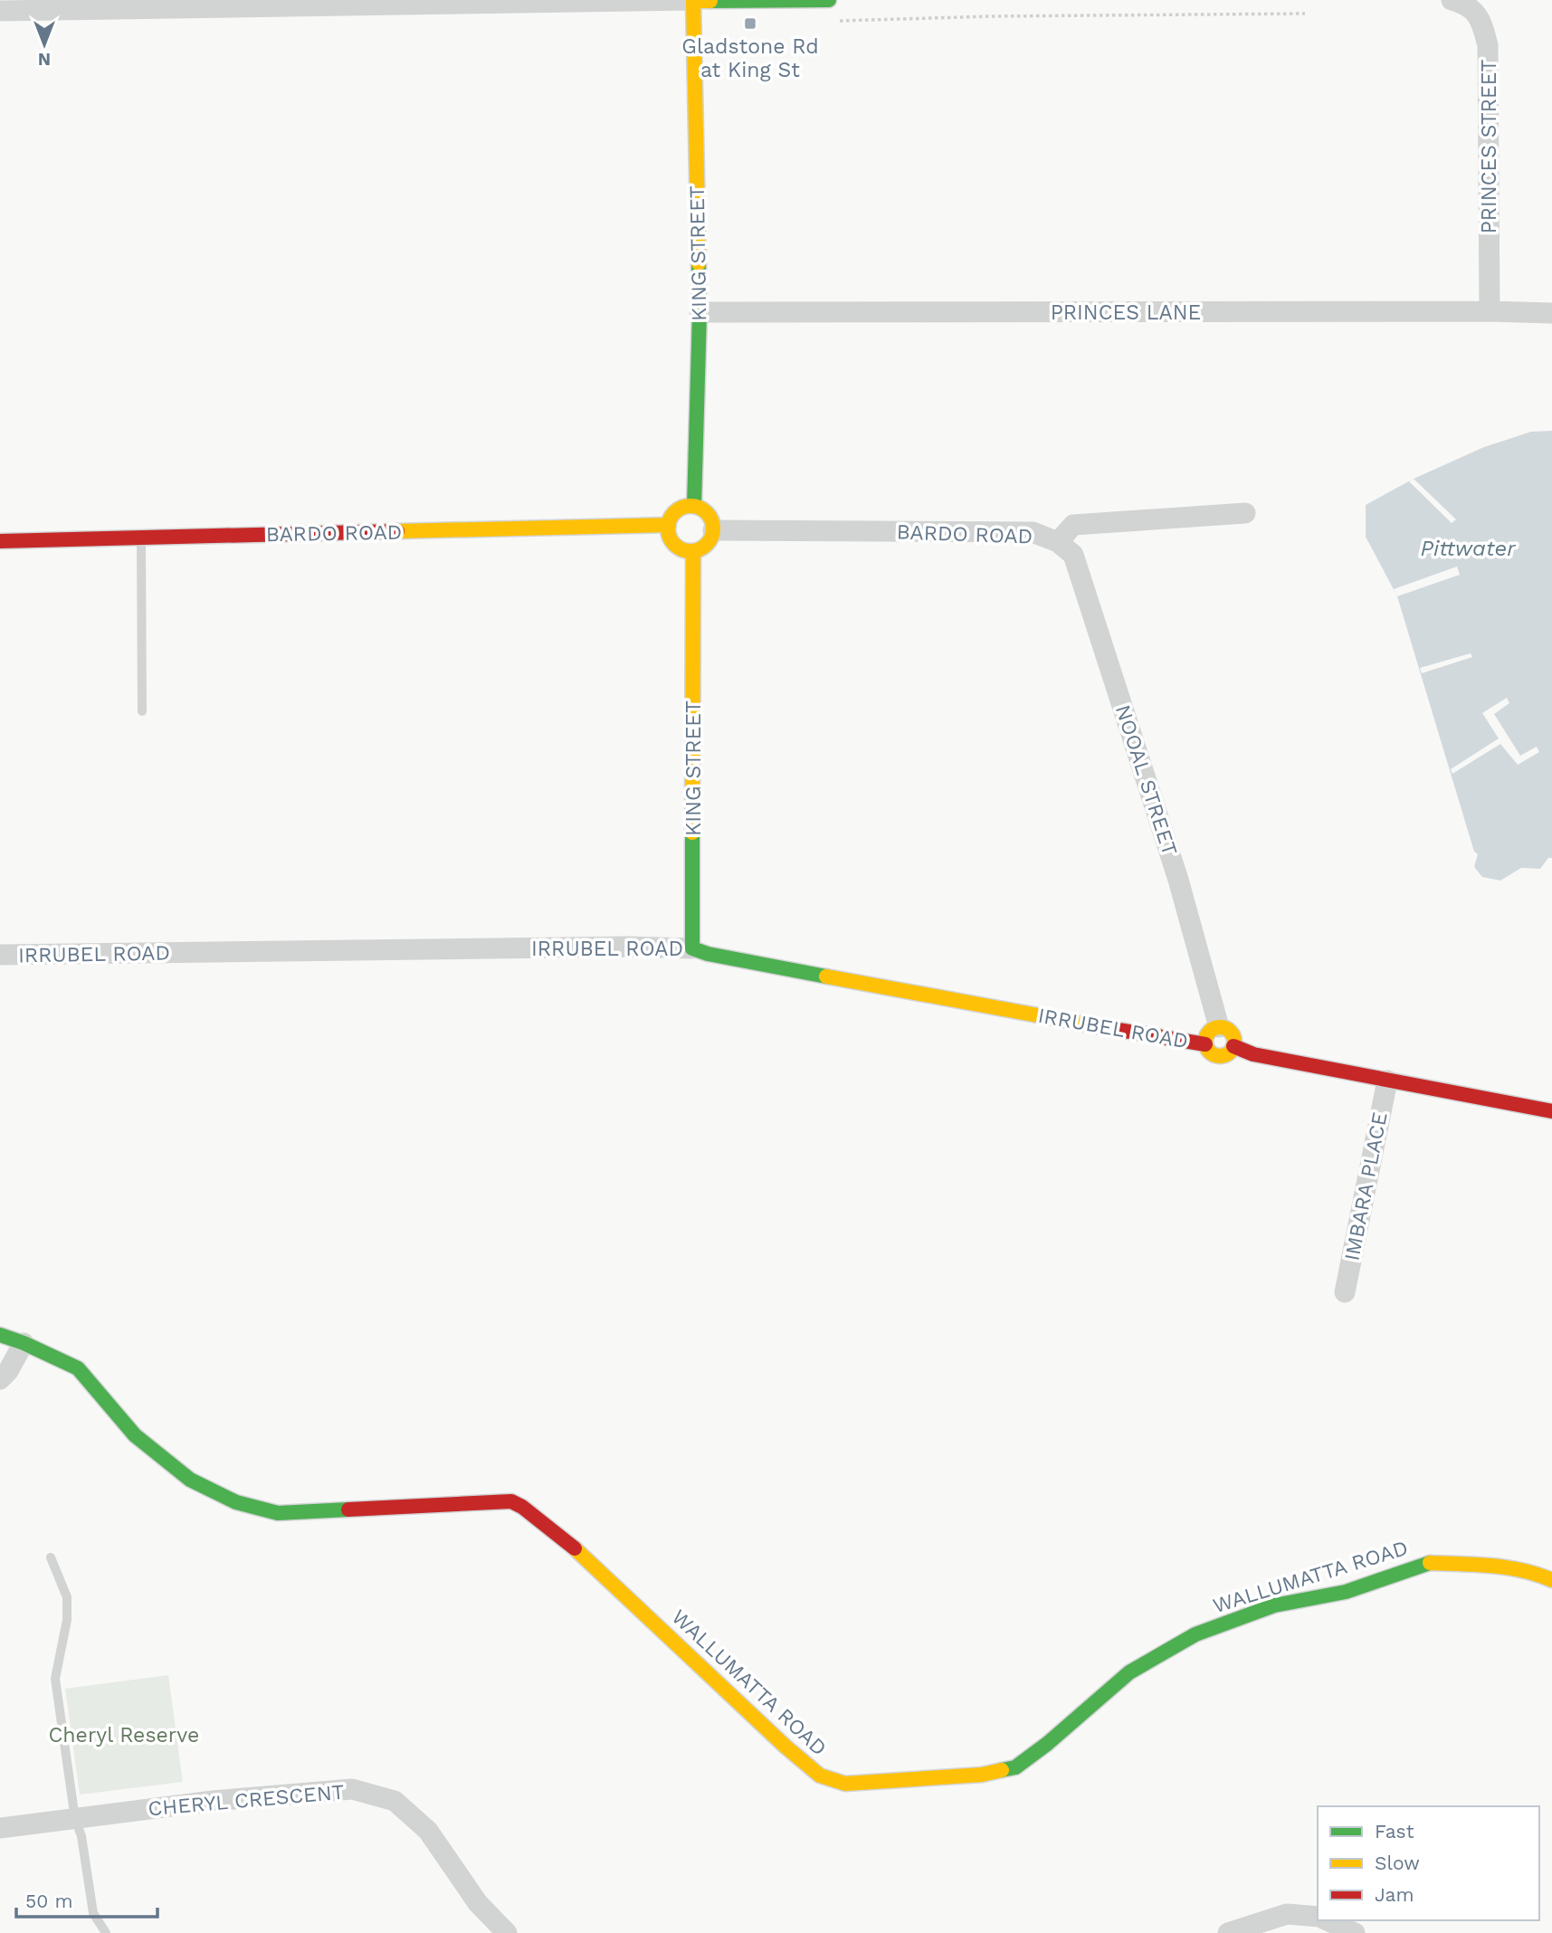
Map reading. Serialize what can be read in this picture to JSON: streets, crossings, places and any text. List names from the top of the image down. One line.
{"streets":{"street":["PRINCES STREET","KING STREET","PRINCES LANE","BARDO ROAD","NOOAL STREET","IRRUBEL ROAD","IMBARA PLACE","WALLUMATTA ROAD","CHERYL CRESCENT"]},"crossings":[["PRINCES STREET","PRINCES LANE"],["KING STREET","PRINCES LANE"],["KING STREET","BARDO ROAD"],["KING STREET","IRRUBEL ROAD"],["BARDO ROAD","NOOAL STREET"],["NOOAL STREET","IRRUBEL ROAD"]],"water":["Pittwater"],"parks":["Cheryl Reserve"],"places":{"transit":["Gladstone Rd at King St"]},"legend":["Fast","Slow","Jam"],"scale_bar":"50 m","north":"bottom"}
